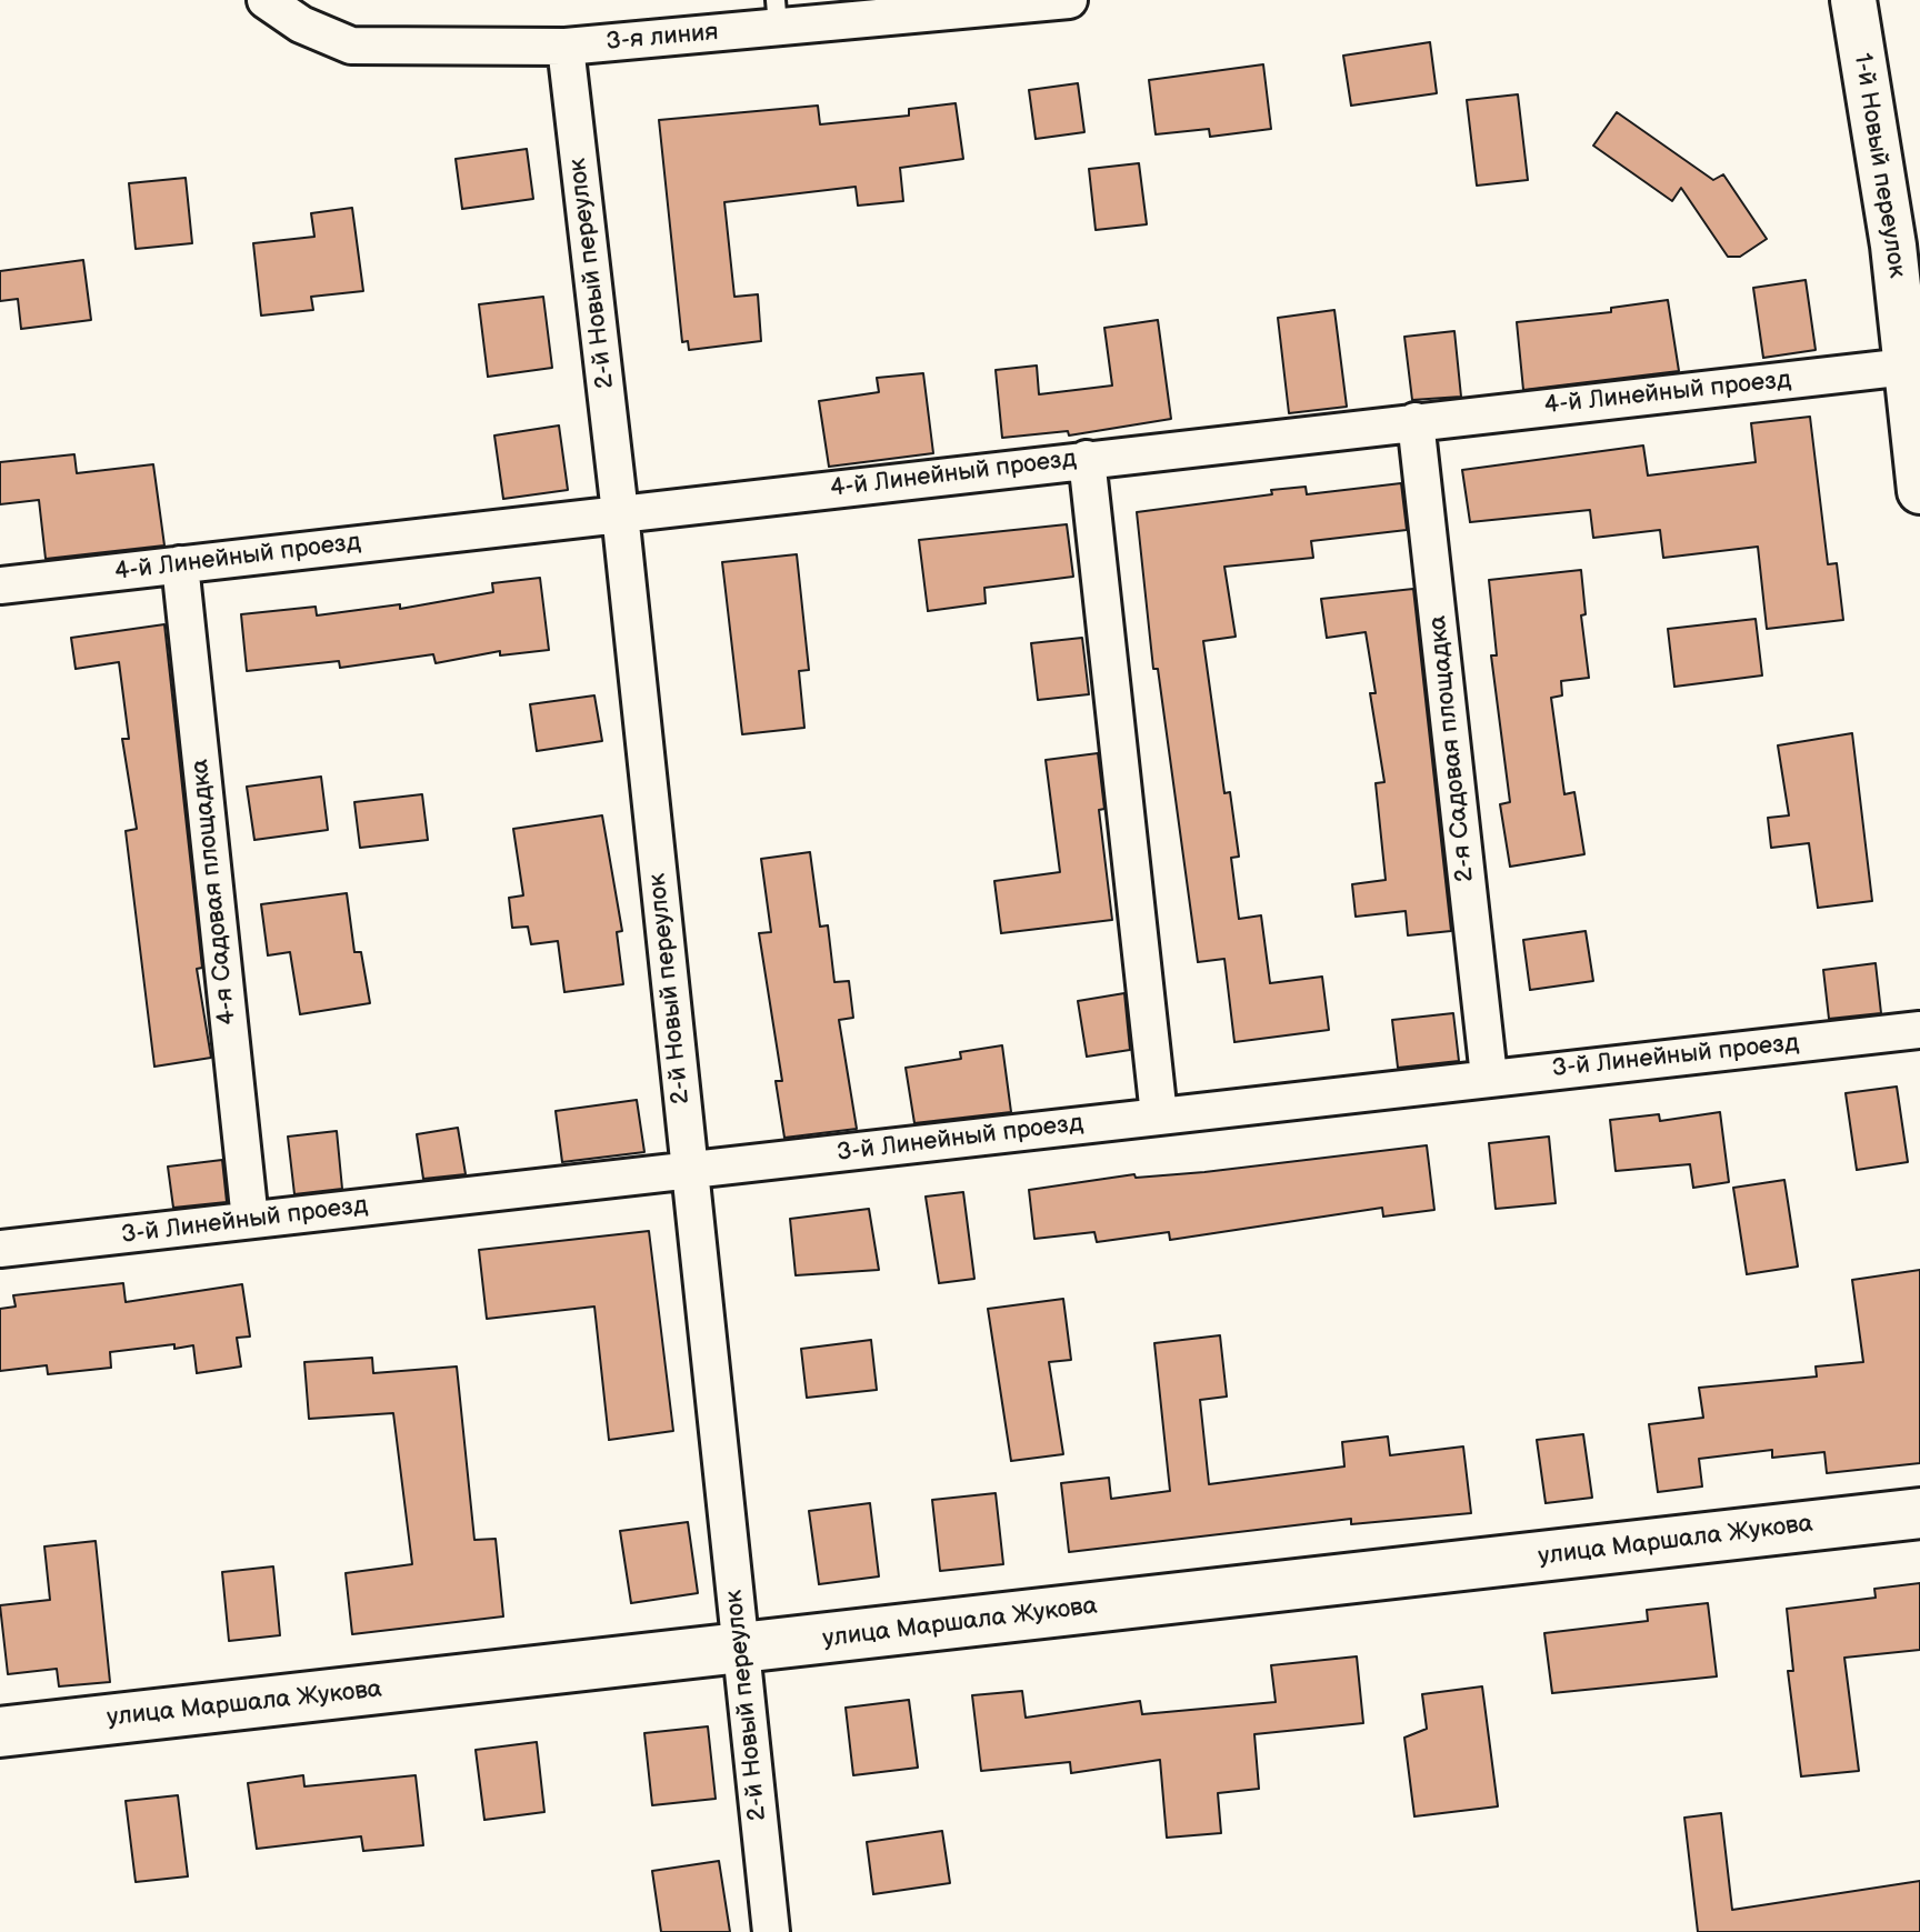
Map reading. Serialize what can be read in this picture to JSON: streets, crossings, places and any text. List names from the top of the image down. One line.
{"streets":{"main road":["улица Маршала Жукова"],"street":["3-я линия","1-й Новый переулок","2-й Новый переулок","4-й Линейный проезд","2-я Cадовая площадка","4-я Садовая площадка","3-й Линейный проезд"]},"crossings":[["3-я линия","2-й Новый переулок"],["1-й Новый переулок","4-й Линейный проезд"],["2-й Новый переулок","4-й Линейный проезд"],["2-й Новый переулок","3-й Линейный проезд"],["2-й Новый переулок","улица Маршала Жукова"],["4-й Линейный проезд","2-я Cадовая площадка"],["4-й Линейный проезд","4-я Садовая площадка"],["2-я Cадовая площадка","3-й Линейный проезд"],["4-я Садовая площадка","3-й Линейный проезд"]]}
